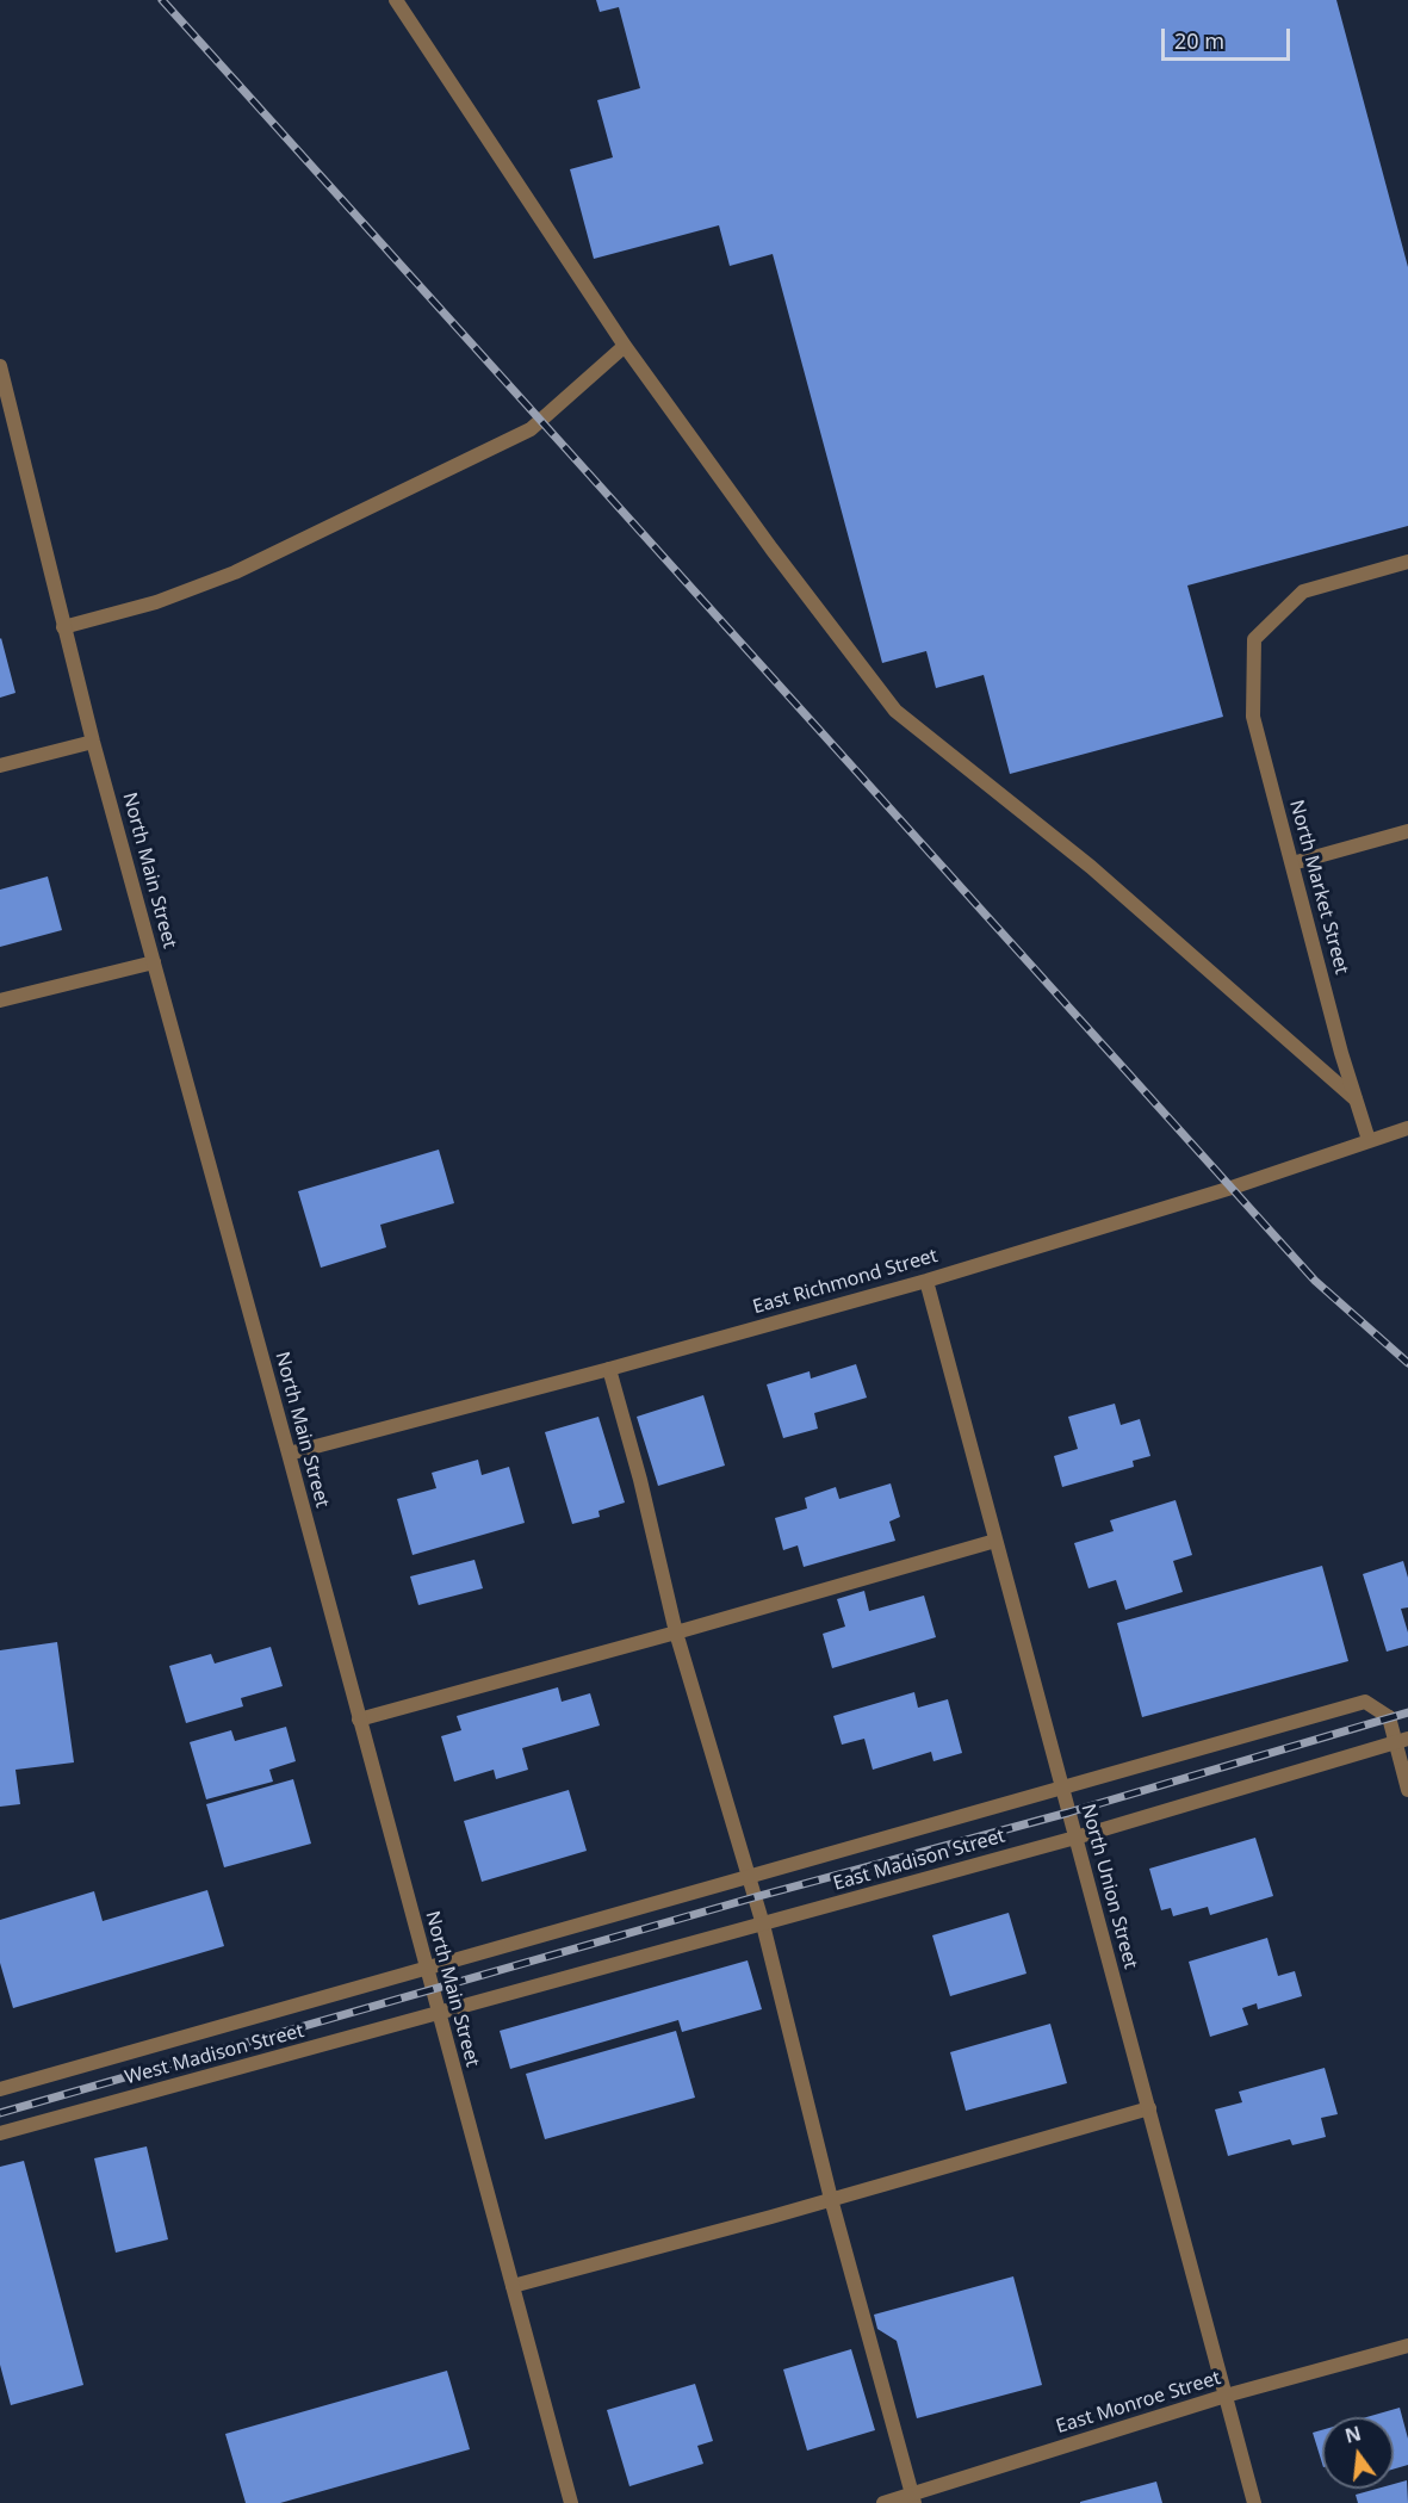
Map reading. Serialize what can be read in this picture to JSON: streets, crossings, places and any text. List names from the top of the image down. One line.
{"streets":{"street":["North Main Street","North Market Street","East Richmond Street","East Madison Street","North Union Street","West Madison Street","East Monroe Street"]},"crossings":[["North Main Street","East Richmond Street"],["North Main Street","East Madison Street"],["North Main Street","West Madison Street"],["North Market Street","East Richmond Street"],["East Richmond Street","North Union Street"],["East Madison Street","North Union Street"],["East Madison Street","West Madison Street"],["North Union Street","East Monroe Street"]],"scale_bar":"20 m","north":"top"}
